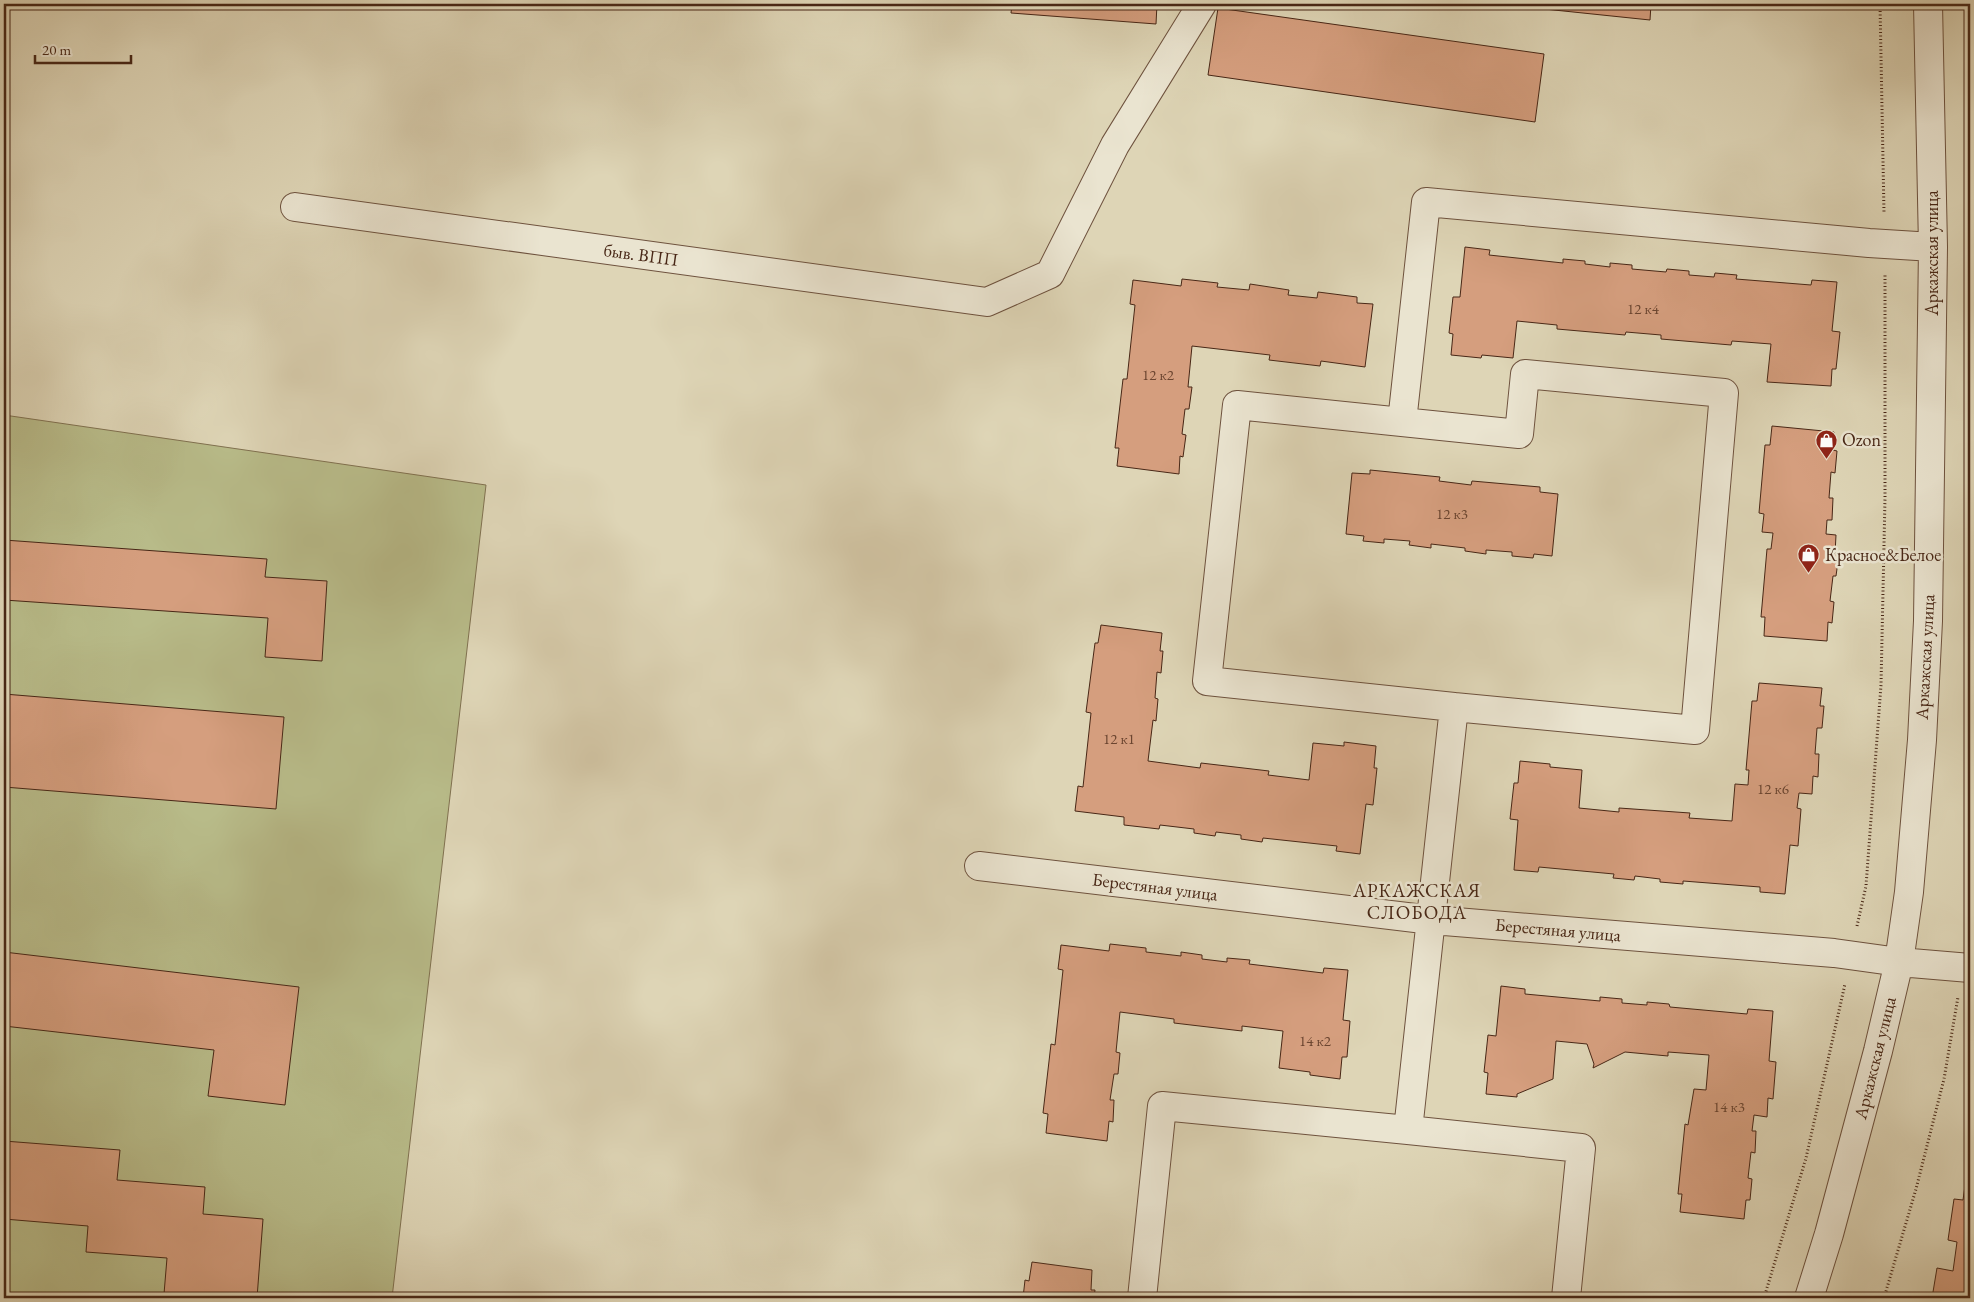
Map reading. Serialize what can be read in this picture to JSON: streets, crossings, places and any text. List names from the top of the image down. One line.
{"streets":{"street":["Аркажская улица","быв. ВПП","Берестяная улица"]},"crossings":[["Аркажская улица","Берестяная улица"]],"districts":["АРКАЖСКАЯ СЛОБОДА"],"places":{"shop":["Ozon","Красное&Белое"]},"house_numbers":["12 к4","12 к2","12 к3","12 к1","12 к6","14 к2","14 к3"],"scale_bar":"20 m"}
